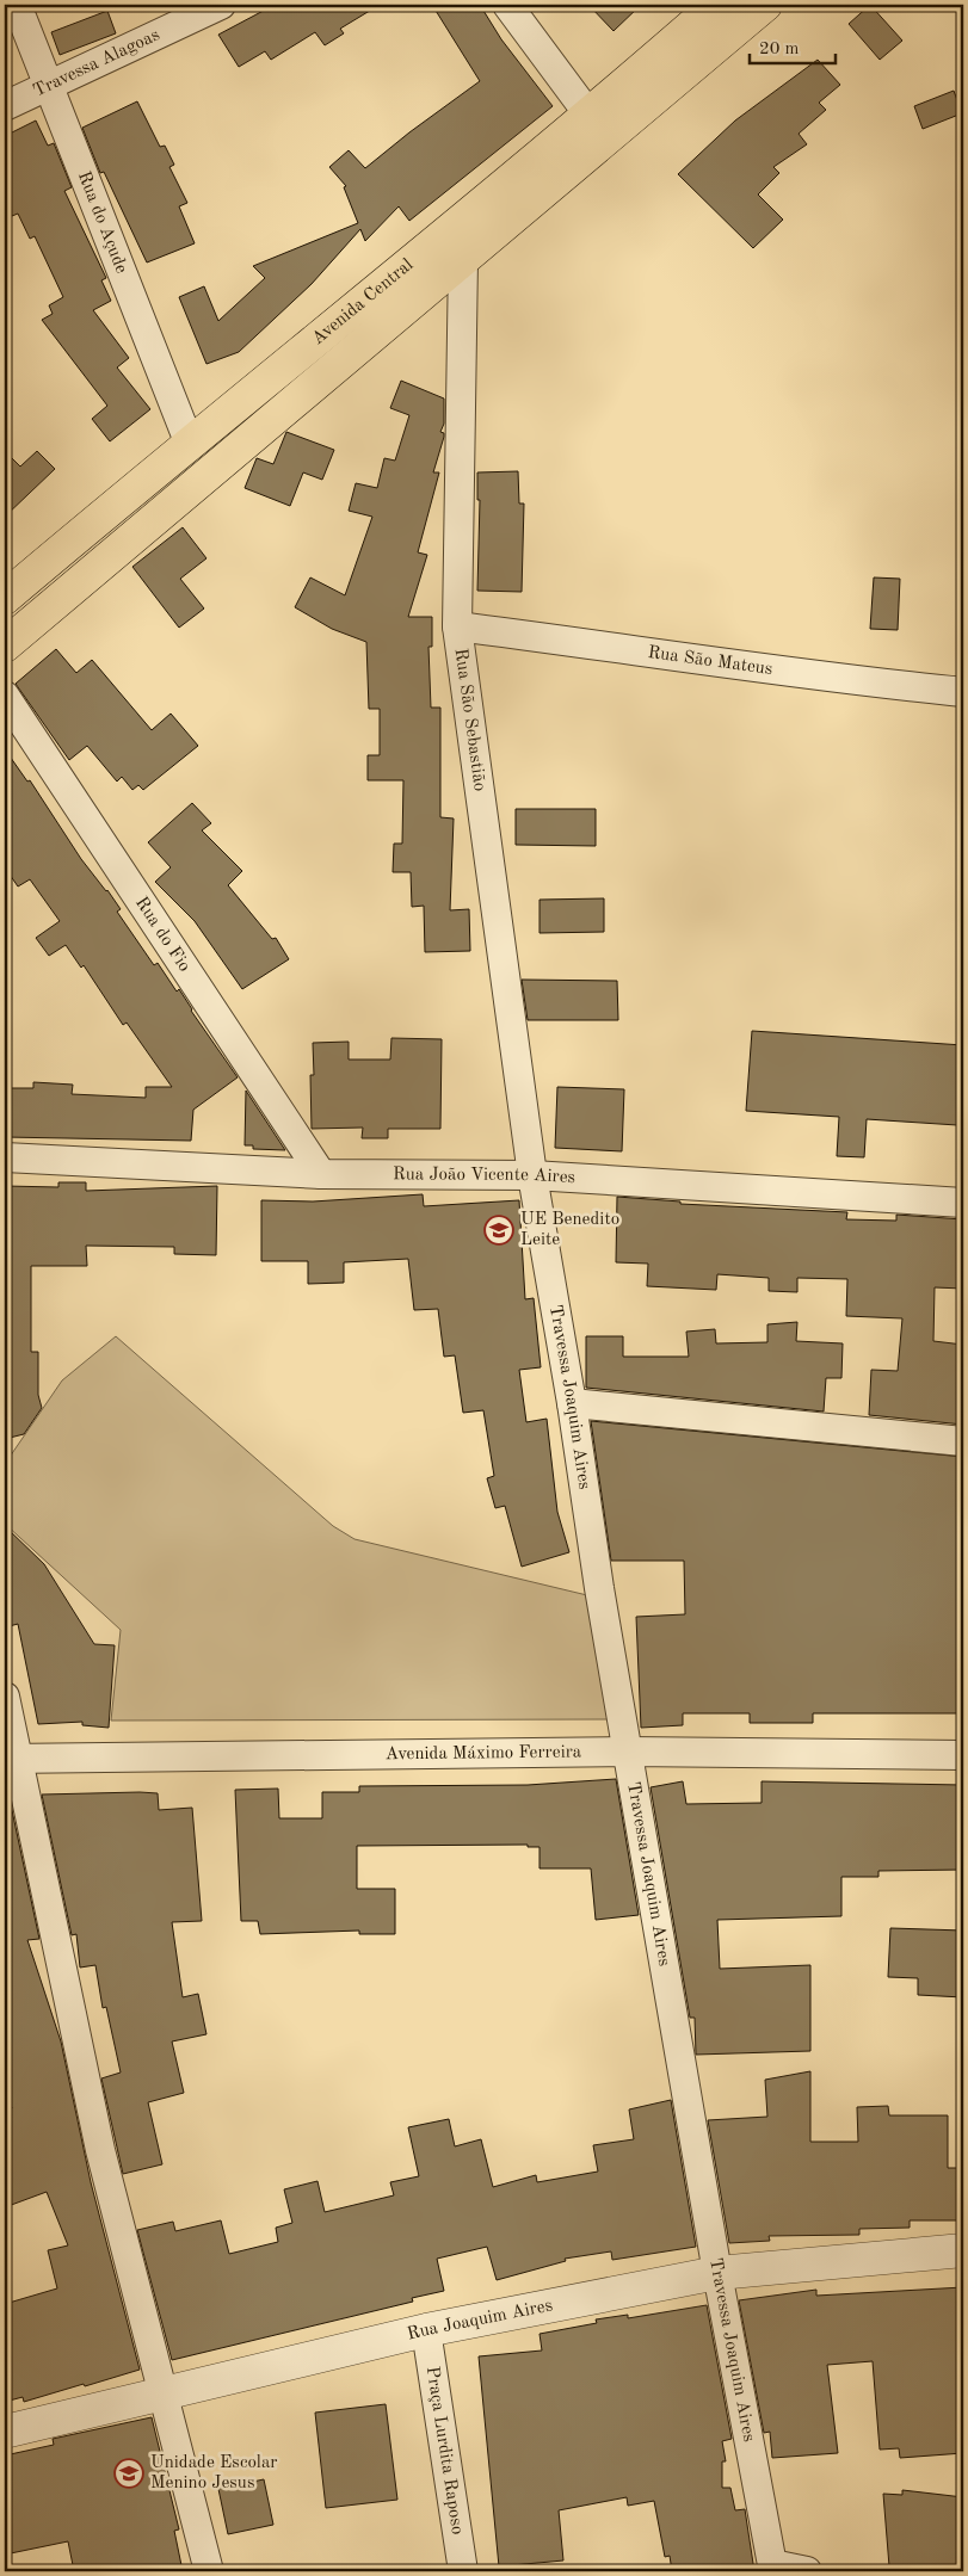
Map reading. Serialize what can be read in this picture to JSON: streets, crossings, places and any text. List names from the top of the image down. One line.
{"streets":{"main road":["Avenida Central"],"street":["Travessa Alagoas","Rua do Açude","Rua São Mateus","Rua São Sebastião","Rua do Fio","Rua João Vicente Aires","Travessa Joaquim Aires","Avenida Máximo Ferreira","Rua Joaquim Aires","Praça Lurdita Raposo"]},"crossings":[["Travessa Alagoas","Rua do Açude"],["Rua do Açude","Avenida Central"],["Rua São Mateus","Rua São Sebastião"],["Rua São Sebastião","Rua João Vicente Aires"],["Rua São Sebastião","Travessa Joaquim Aires"],["Rua do Fio","Rua João Vicente Aires"],["Rua João Vicente Aires","Travessa Joaquim Aires"],["Travessa Joaquim Aires","Avenida Máximo Ferreira"],["Travessa Joaquim Aires","Rua Joaquim Aires"],["Rua Joaquim Aires","Praça Lurdita Raposo"]],"places":{"school or university":["UE Benedito Leite","Unidade Escolar Menino Jesus"]},"scale_bar":"20 m"}
